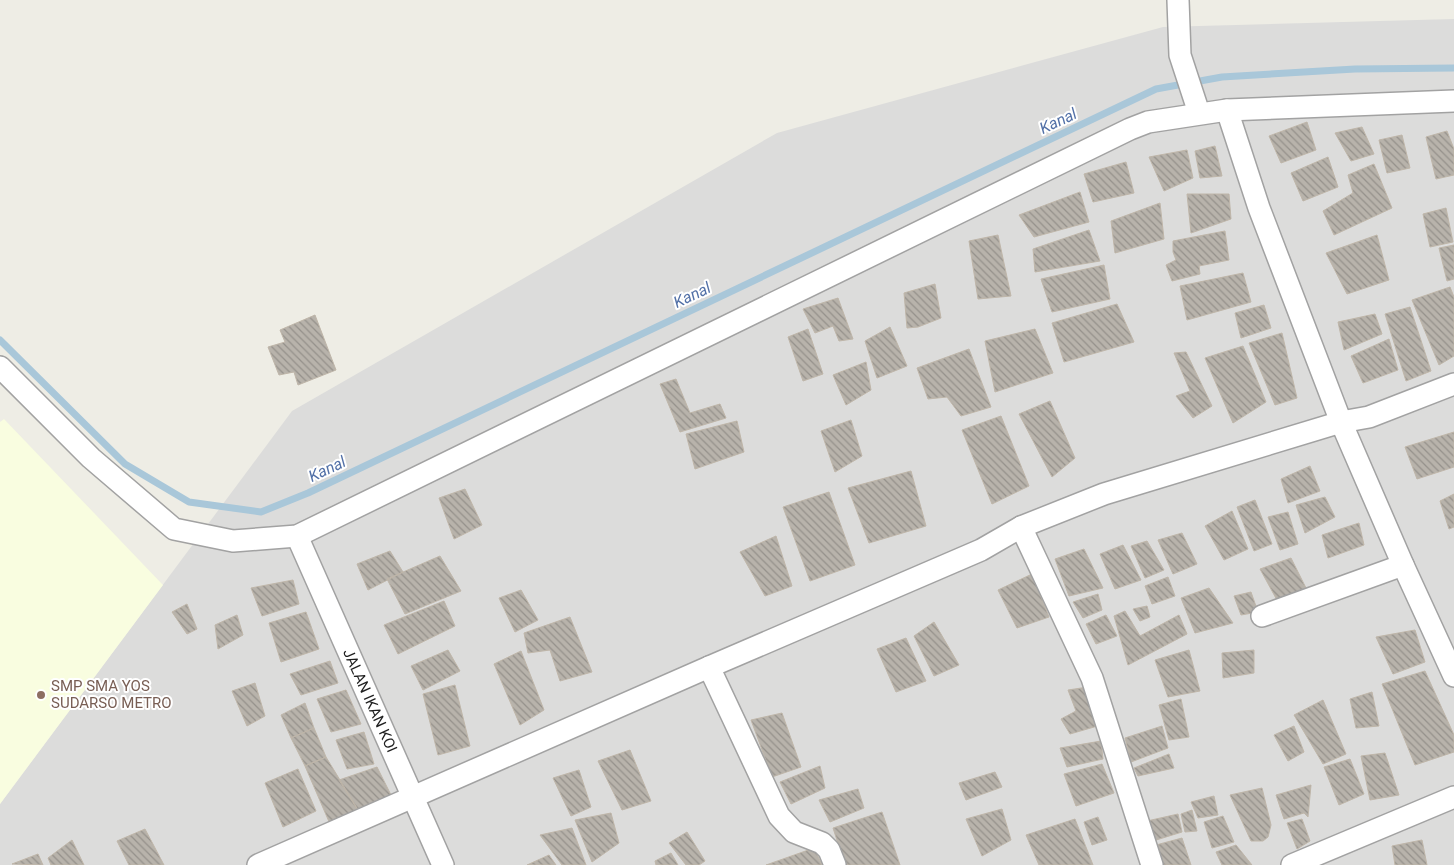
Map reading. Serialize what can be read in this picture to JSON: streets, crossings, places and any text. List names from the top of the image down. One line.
{"streets":{"street":["JALAN IKAN KOI"]},"water":["Kanal"],"places":["SMP SMA YOS SUDARSO METRO"]}
